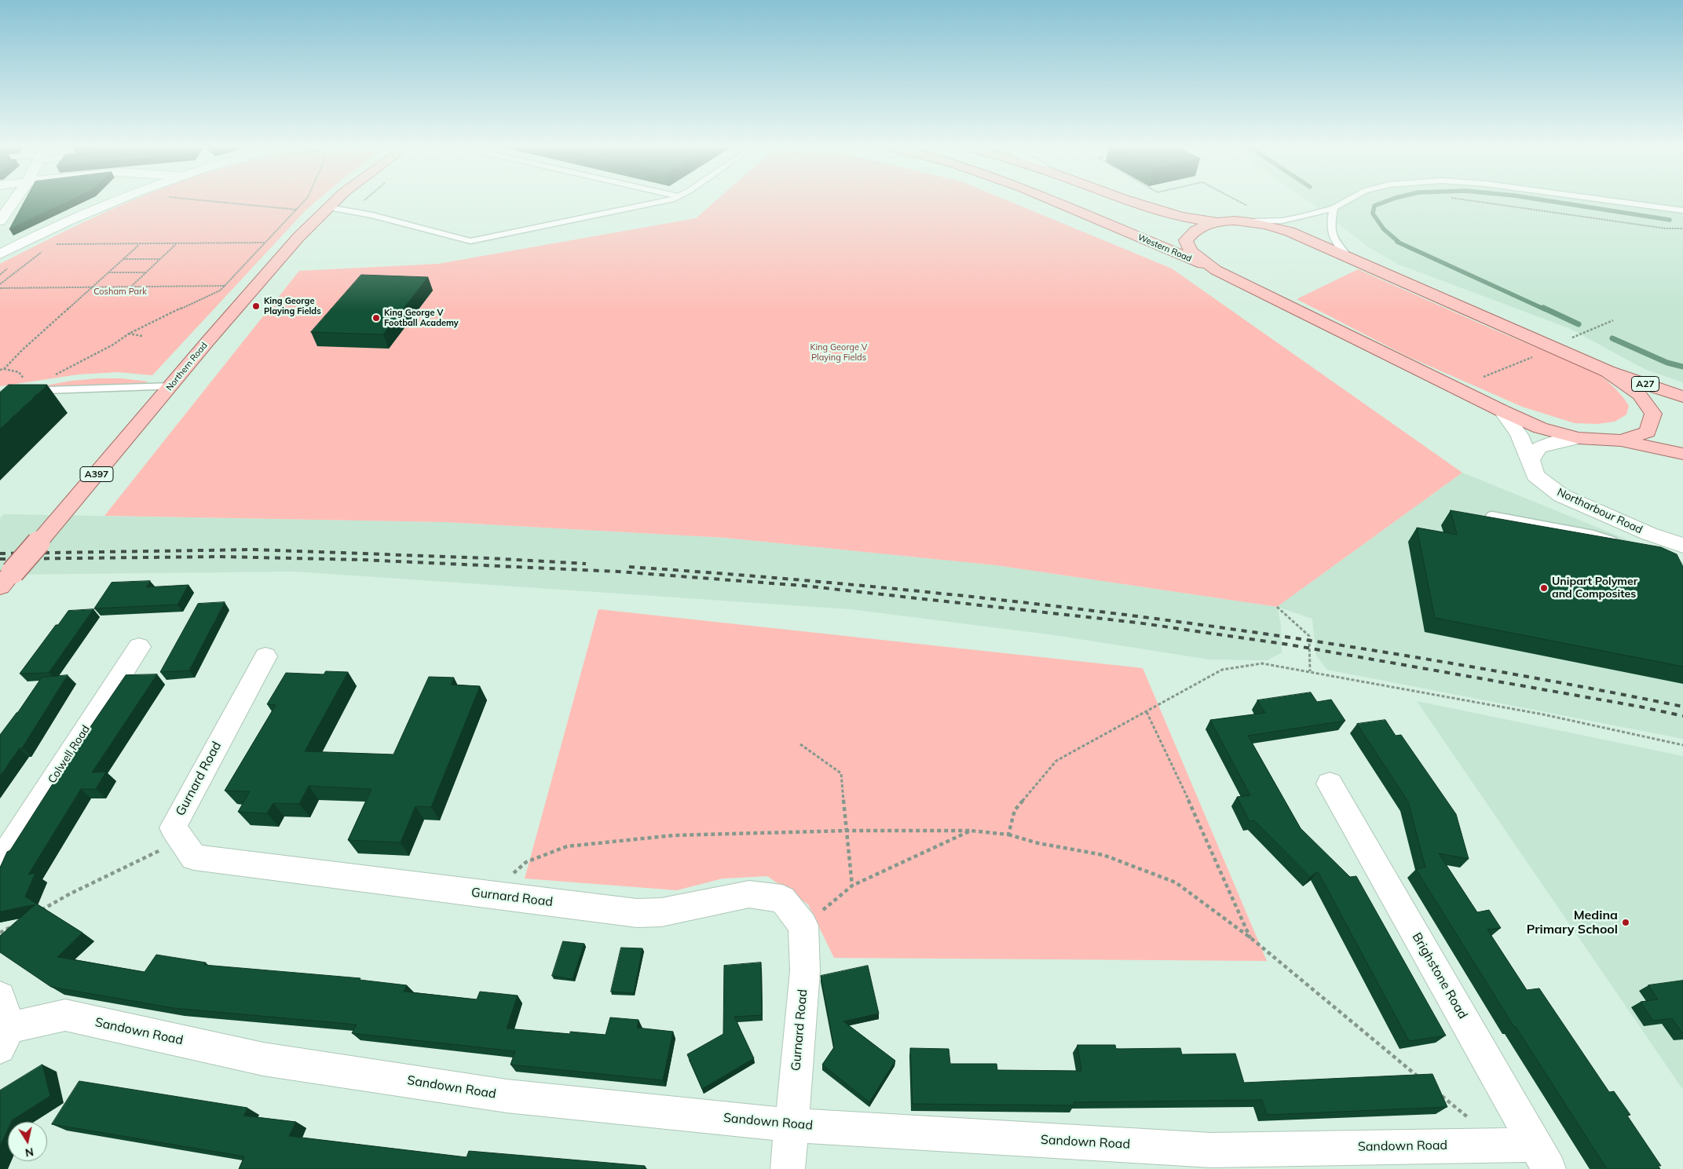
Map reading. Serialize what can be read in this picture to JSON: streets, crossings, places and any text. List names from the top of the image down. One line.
{"streets":{"main road":["Western Road","Northern Road","A27","A397"],"street":["Northarbour Road","Colwell Road","Gurnard Road","Brighstone Road","Sandown Road"]},"crossings":[["Gurnard Road","Sandown Road"],["Brighstone Road","Sandown Road"]],"parks":["Cosham Park","King George V Playing Fields"],"places":["King George Playing Fields","King George V Football Academy","Unipart Polymer and Composites","Medina Primary School"],"north":"bottom"}
